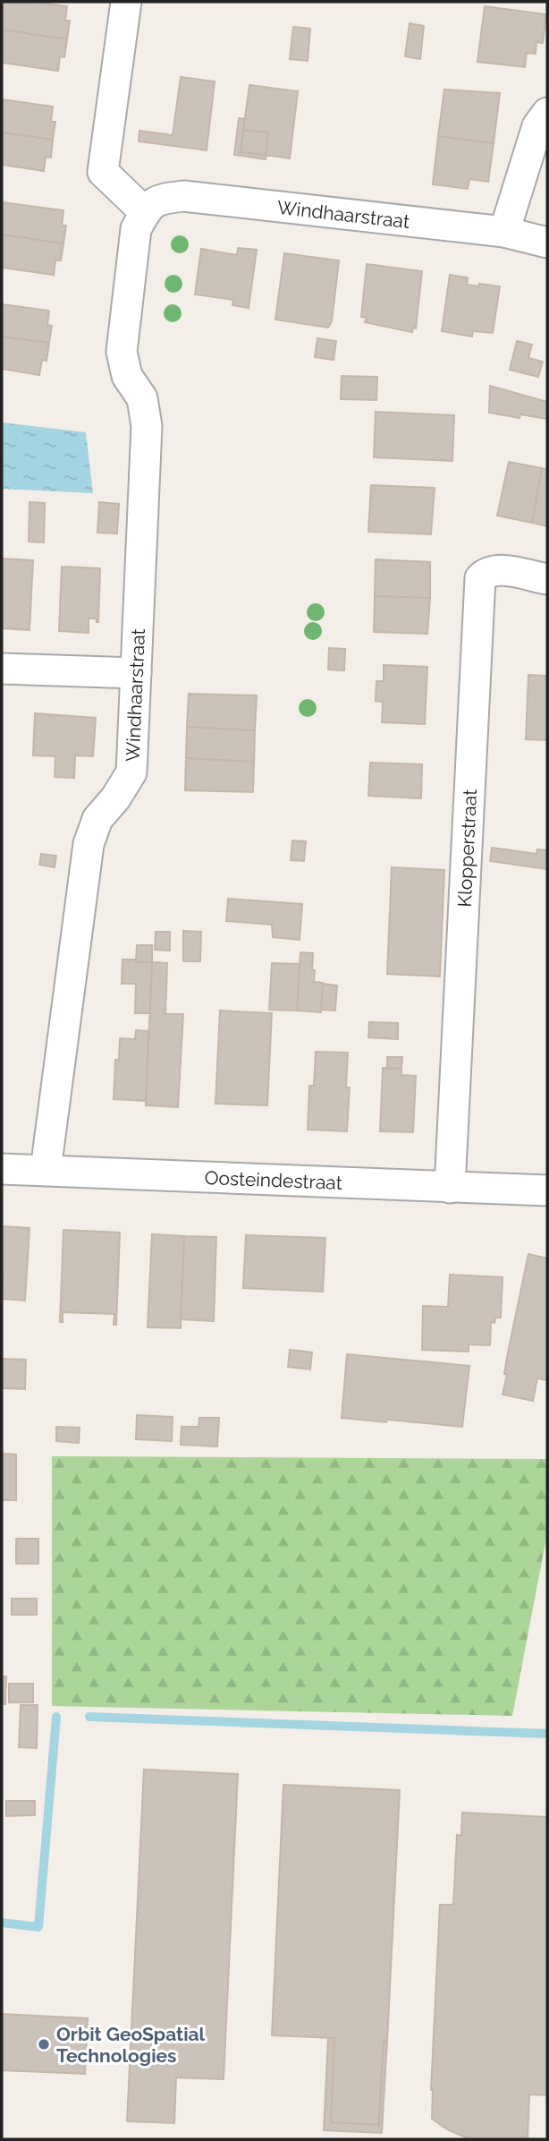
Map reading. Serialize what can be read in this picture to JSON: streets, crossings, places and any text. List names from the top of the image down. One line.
{"streets":{"street":["Windhaarstraat","Klopperstraat","Oosteindestraat"]},"crossings":[["Windhaarstraat","Oosteindestraat"],["Klopperstraat","Oosteindestraat"]],"places":["Orbit GeoSpatial Technologies"]}
